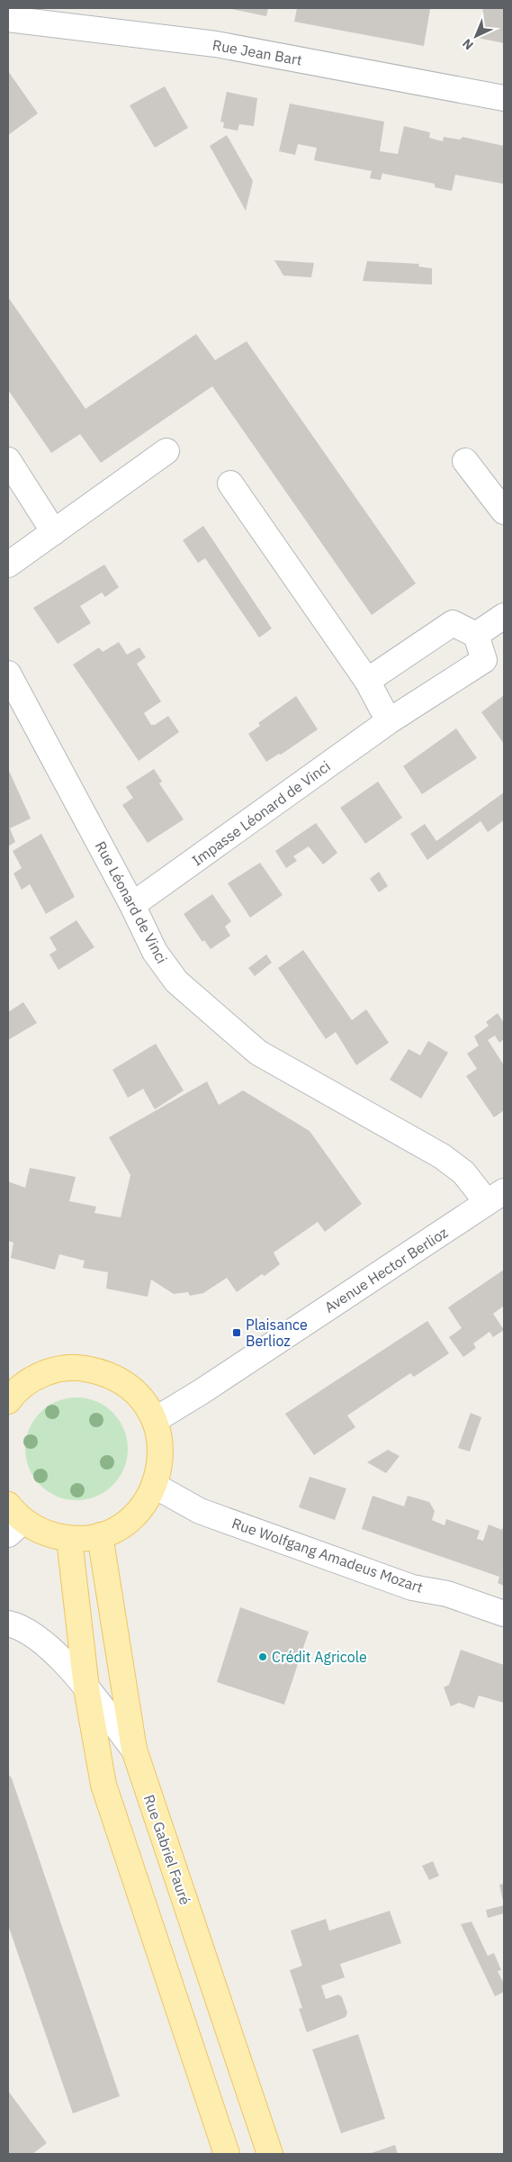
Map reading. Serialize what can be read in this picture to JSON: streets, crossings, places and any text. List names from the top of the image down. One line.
{"streets":{"main road":["Rue Gabriel Fauré"],"street":["Rue Jean Bart","Impasse Léonard de Vinci","Rue Léonard de Vinci","Avenue Hector Berlioz","Rue Wolfgang Amadeus Mozart"]},"crossings":[["Impasse Léonard de Vinci","Rue Léonard de Vinci"],["Rue Léonard de Vinci","Avenue Hector Berlioz"]],"places":{"transit":["Plaisance Berlioz"],"other":["Crédit Agricole"]},"north":"bottom left"}
